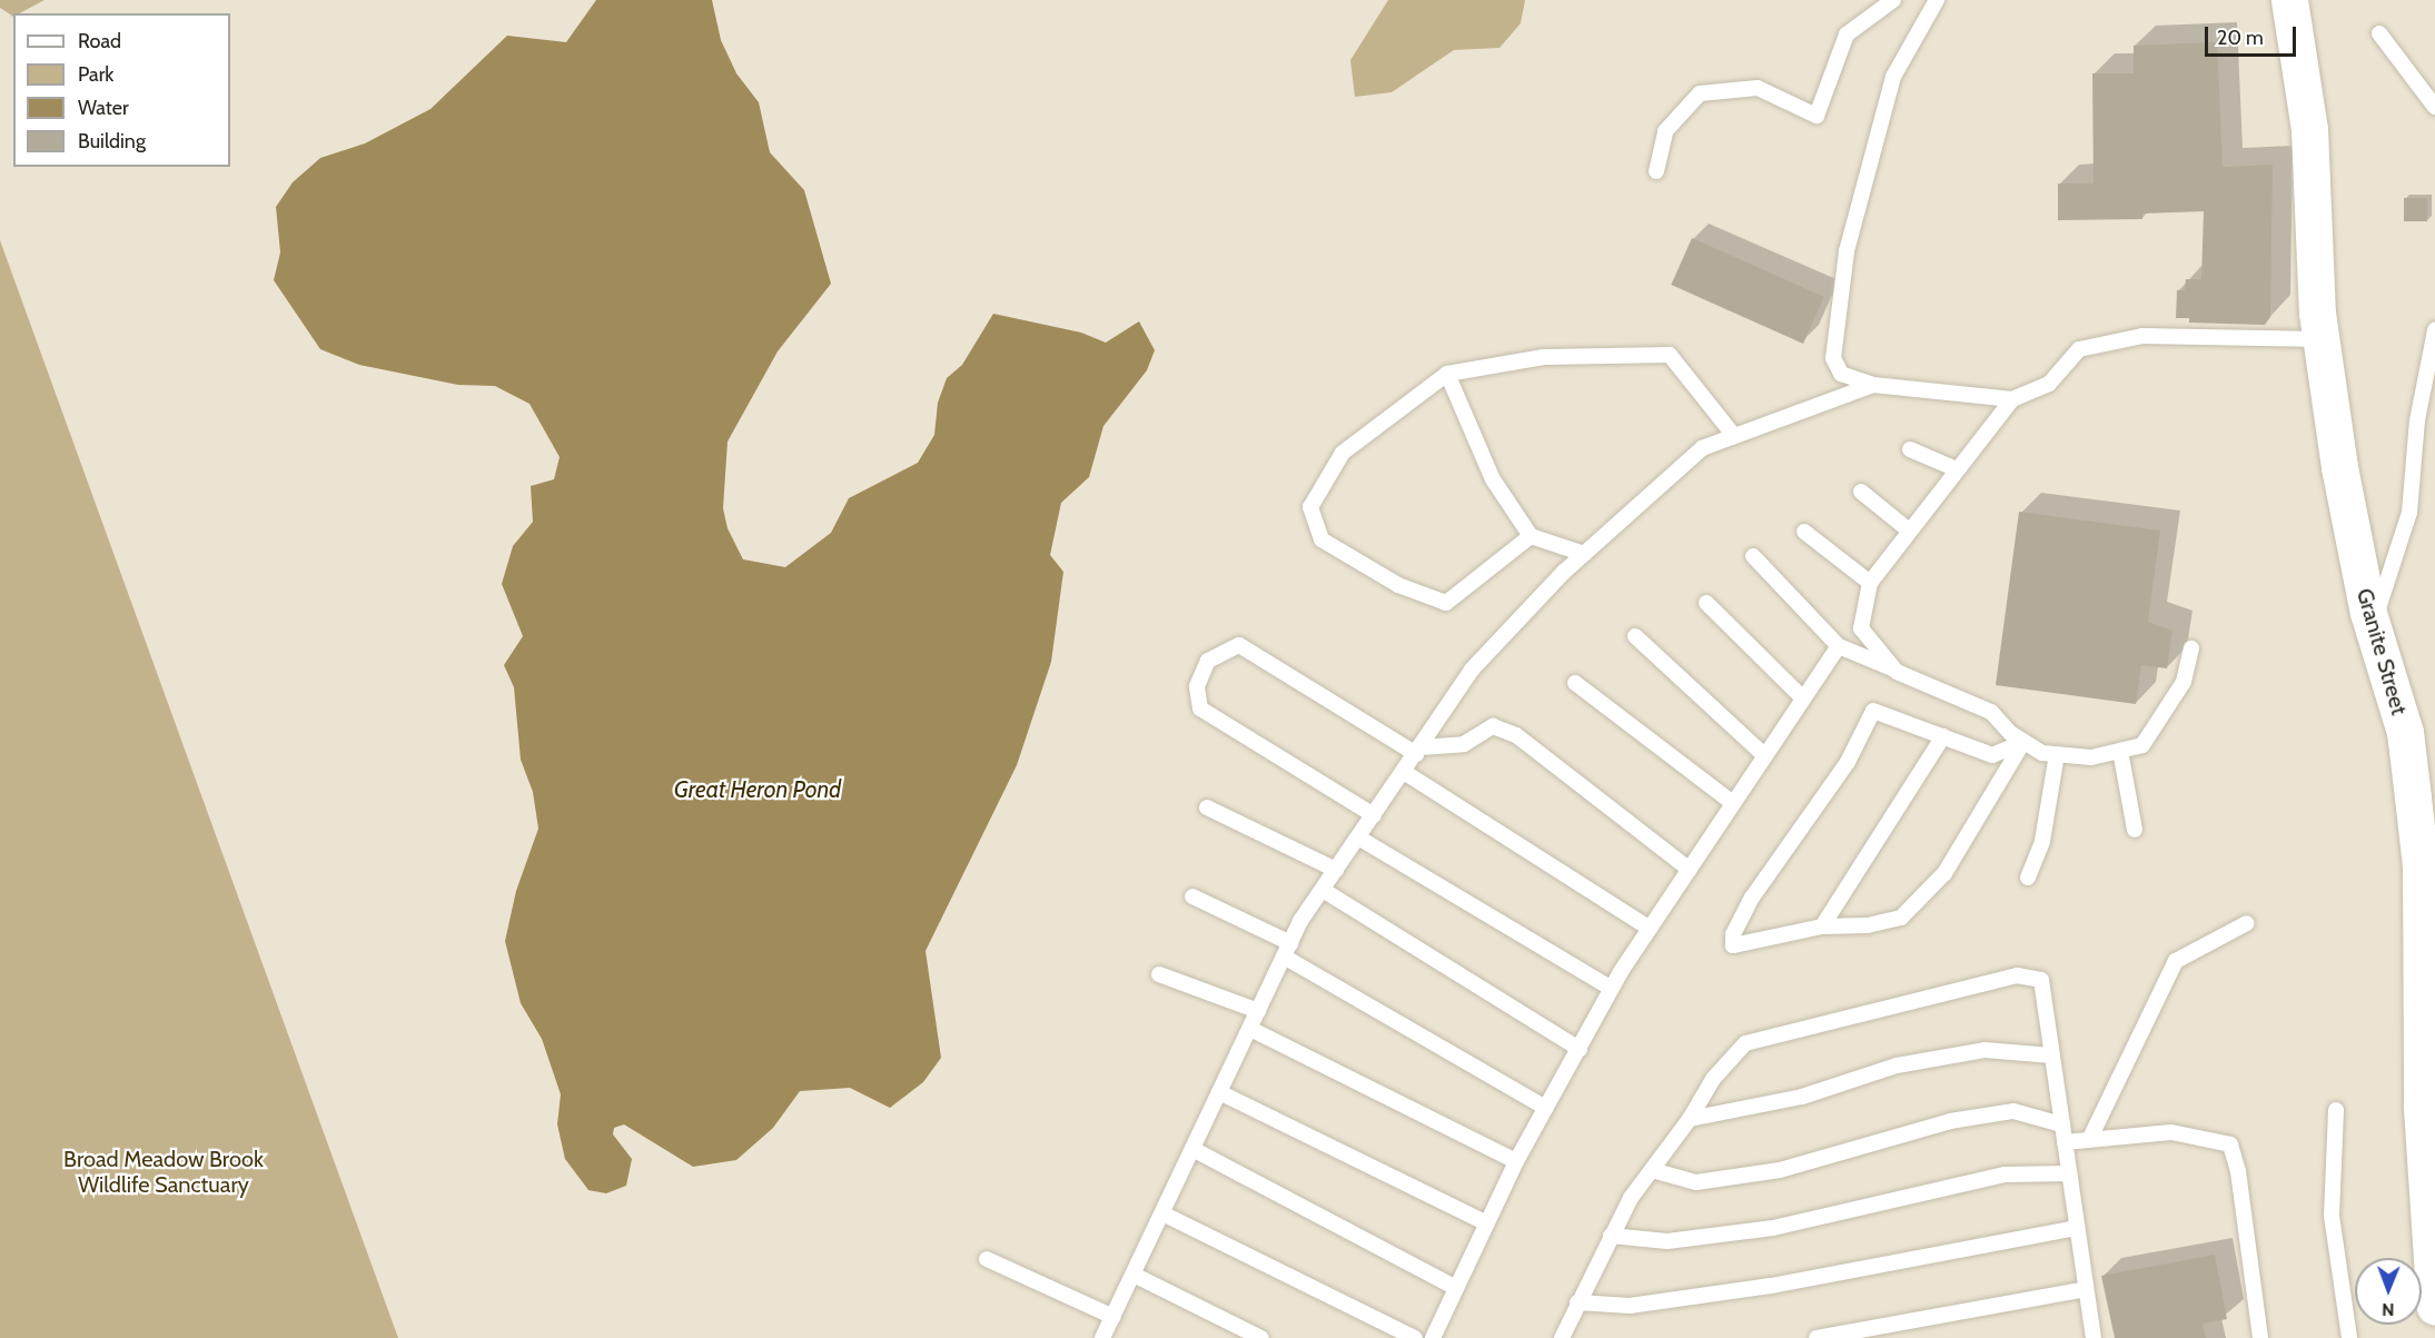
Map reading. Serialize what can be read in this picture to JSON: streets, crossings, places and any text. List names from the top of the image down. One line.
{"streets":{"street":["Granite Street"]},"water":["Great Heron Pond"],"parks":["Broad Meadow Brook Wildlife Sanctuary"],"legend":["Road","Park","Water","Building"],"scale_bar":"20 m","north":"bottom"}
